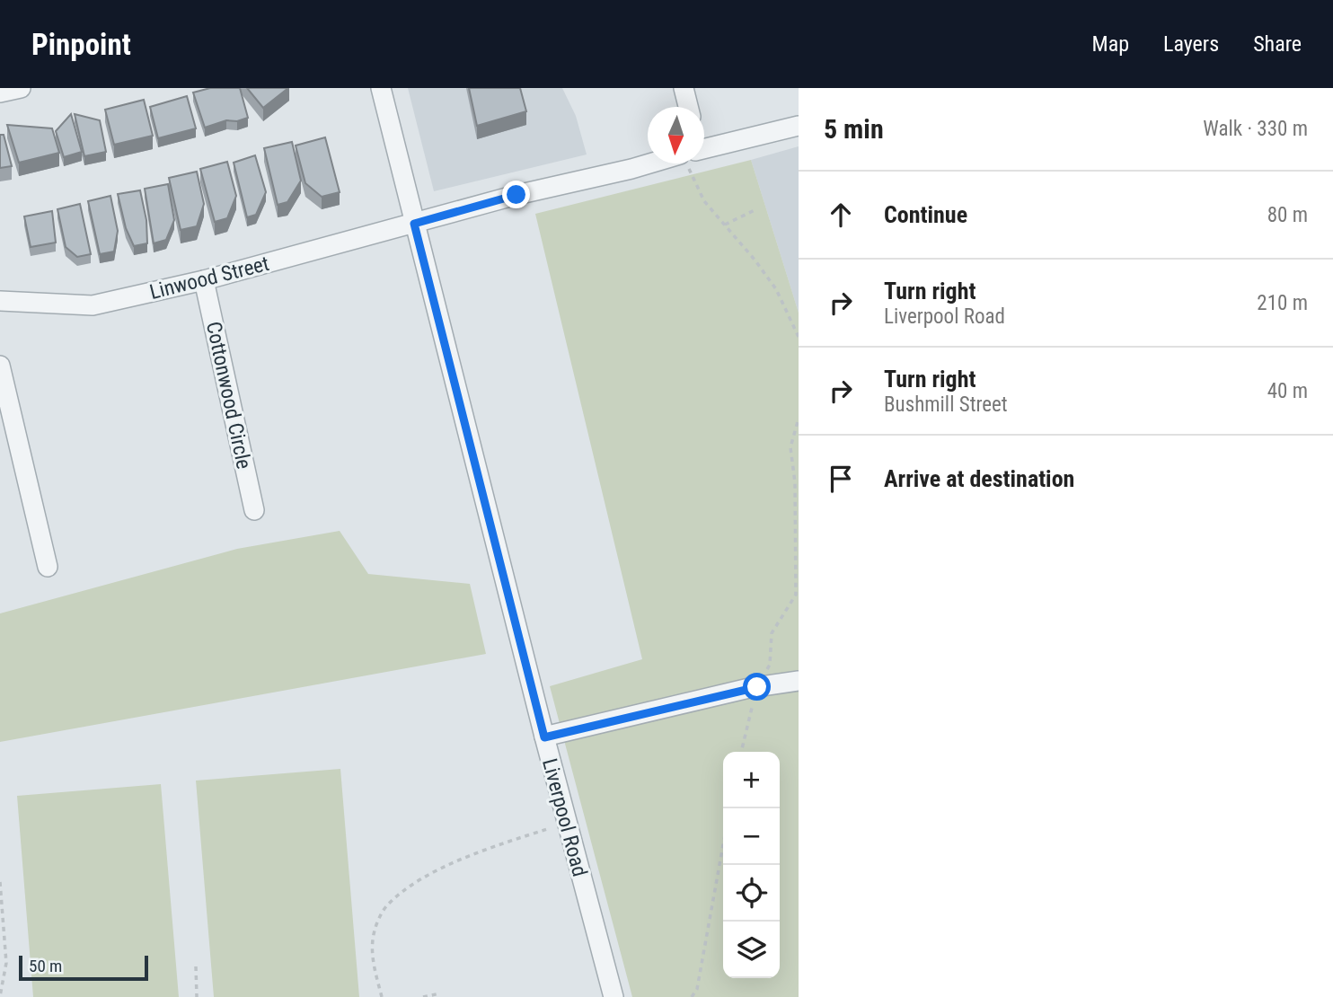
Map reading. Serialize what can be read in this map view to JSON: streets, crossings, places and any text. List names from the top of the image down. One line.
{"streets":{"street":["Linwood Street","Cottonwood Circle","Liverpool Road"]},"crossings":[["Linwood Street","Cottonwood Circle"],["Linwood Street","Liverpool Road"]],"scale_bar":"50 m","north":"bottom","page":{"header":"Pinpoint","nav":["Map","Layers","Share"],"heading":["5 min","Walk · 330 m"],"list":[["Continue","80 m"],["Turn right","Liverpool Road","210 m"],["Turn right","Bushmill Street","40 m"],"Arrive at destination"],"map_buttons":["+","−"],"scale":"50 m"}}
